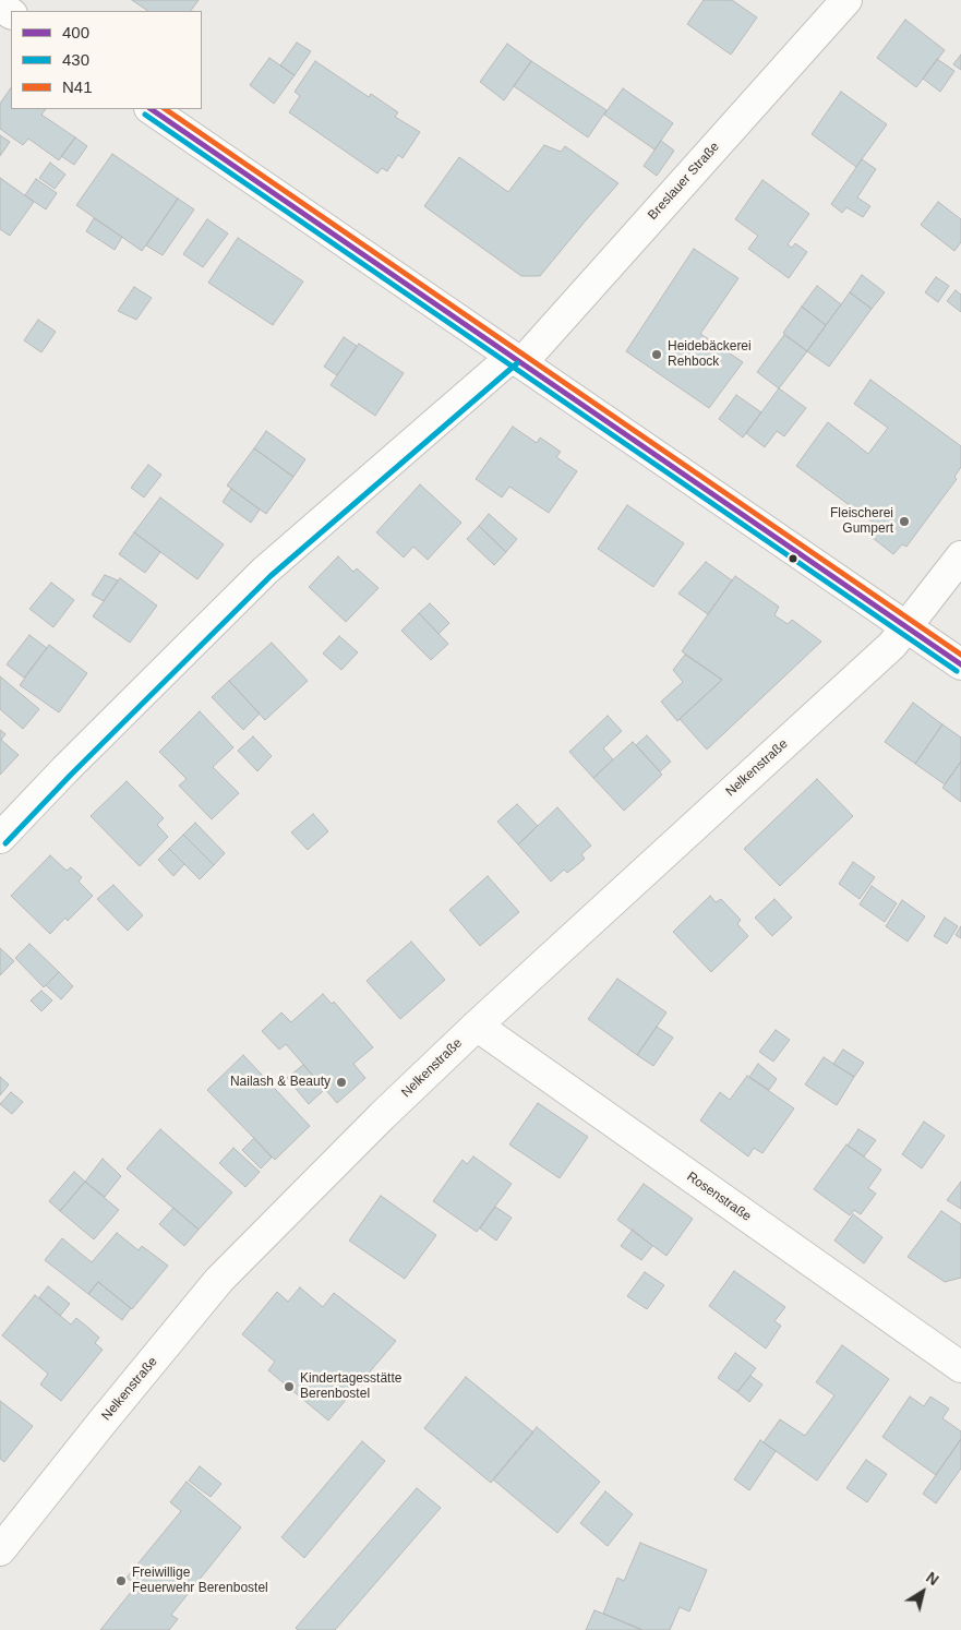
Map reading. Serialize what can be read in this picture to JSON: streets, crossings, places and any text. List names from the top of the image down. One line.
{"streets":{"street":["Breslauer Straße","Nelkenstraße","Rosenstraße"]},"crossings":[["Nelkenstraße","Rosenstraße"]],"places":["Heidebäckerei Rehbock","Fleischerei Gumpert","Nailash & Beauty","Kindertagesstätte Berenbostel","Freiwillige Feuerwehr Berenbostel"],"lines":["transit line 400","transit line N41","transit line 430"],"legend":["400","430","N41"],"north":"top right"}
